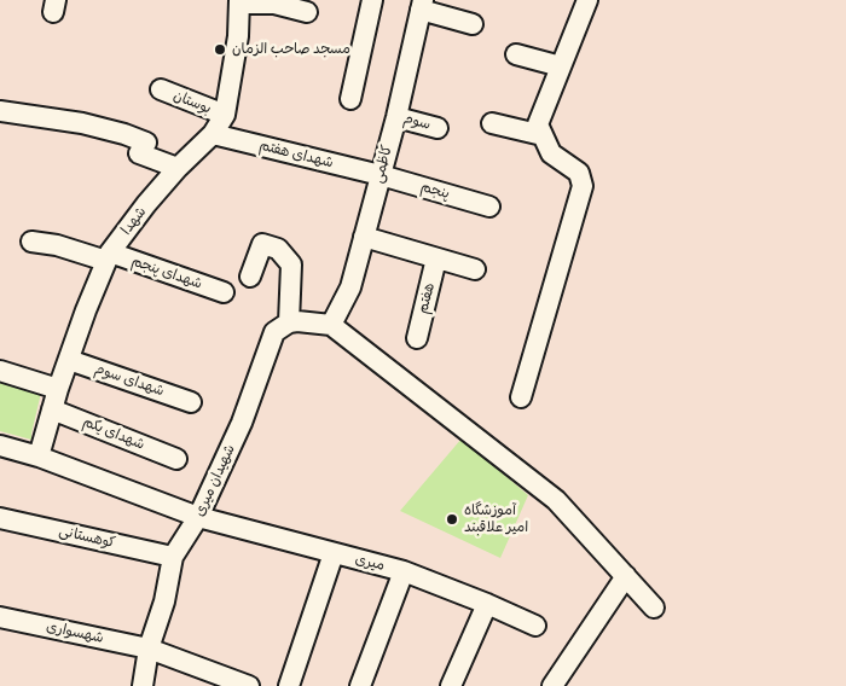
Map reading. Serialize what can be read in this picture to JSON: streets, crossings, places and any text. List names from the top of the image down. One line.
{"streets":{"street":["بوستان","سوم","شهدای هفتم","کاظمی","پنجم","شهدا","شهدای پنجم","هفتم","شهدای سوم","شهدای یکم","شهیدان میری","کوهستانی","میری","شهسواری"]},"crossings":[["بوستان","شهدا"],["سوم","کاظمی"],["شهدای هفتم","کاظمی"],["شهدای هفتم","پنجم"],["شهدای هفتم","شهدا"],["کاظمی","پنجم"],["شهدا","شهدای پنجم"],["شهدا","شهدای سوم"],["شهدا","شهدای یکم"],["شهیدان میری","کوهستانی"],["شهیدان میری","میری"],["شهیدان میری","شهسواری"]],"places":["مسجد صاحب الزمان","آموزشگاه امیر علاقبند"]}
